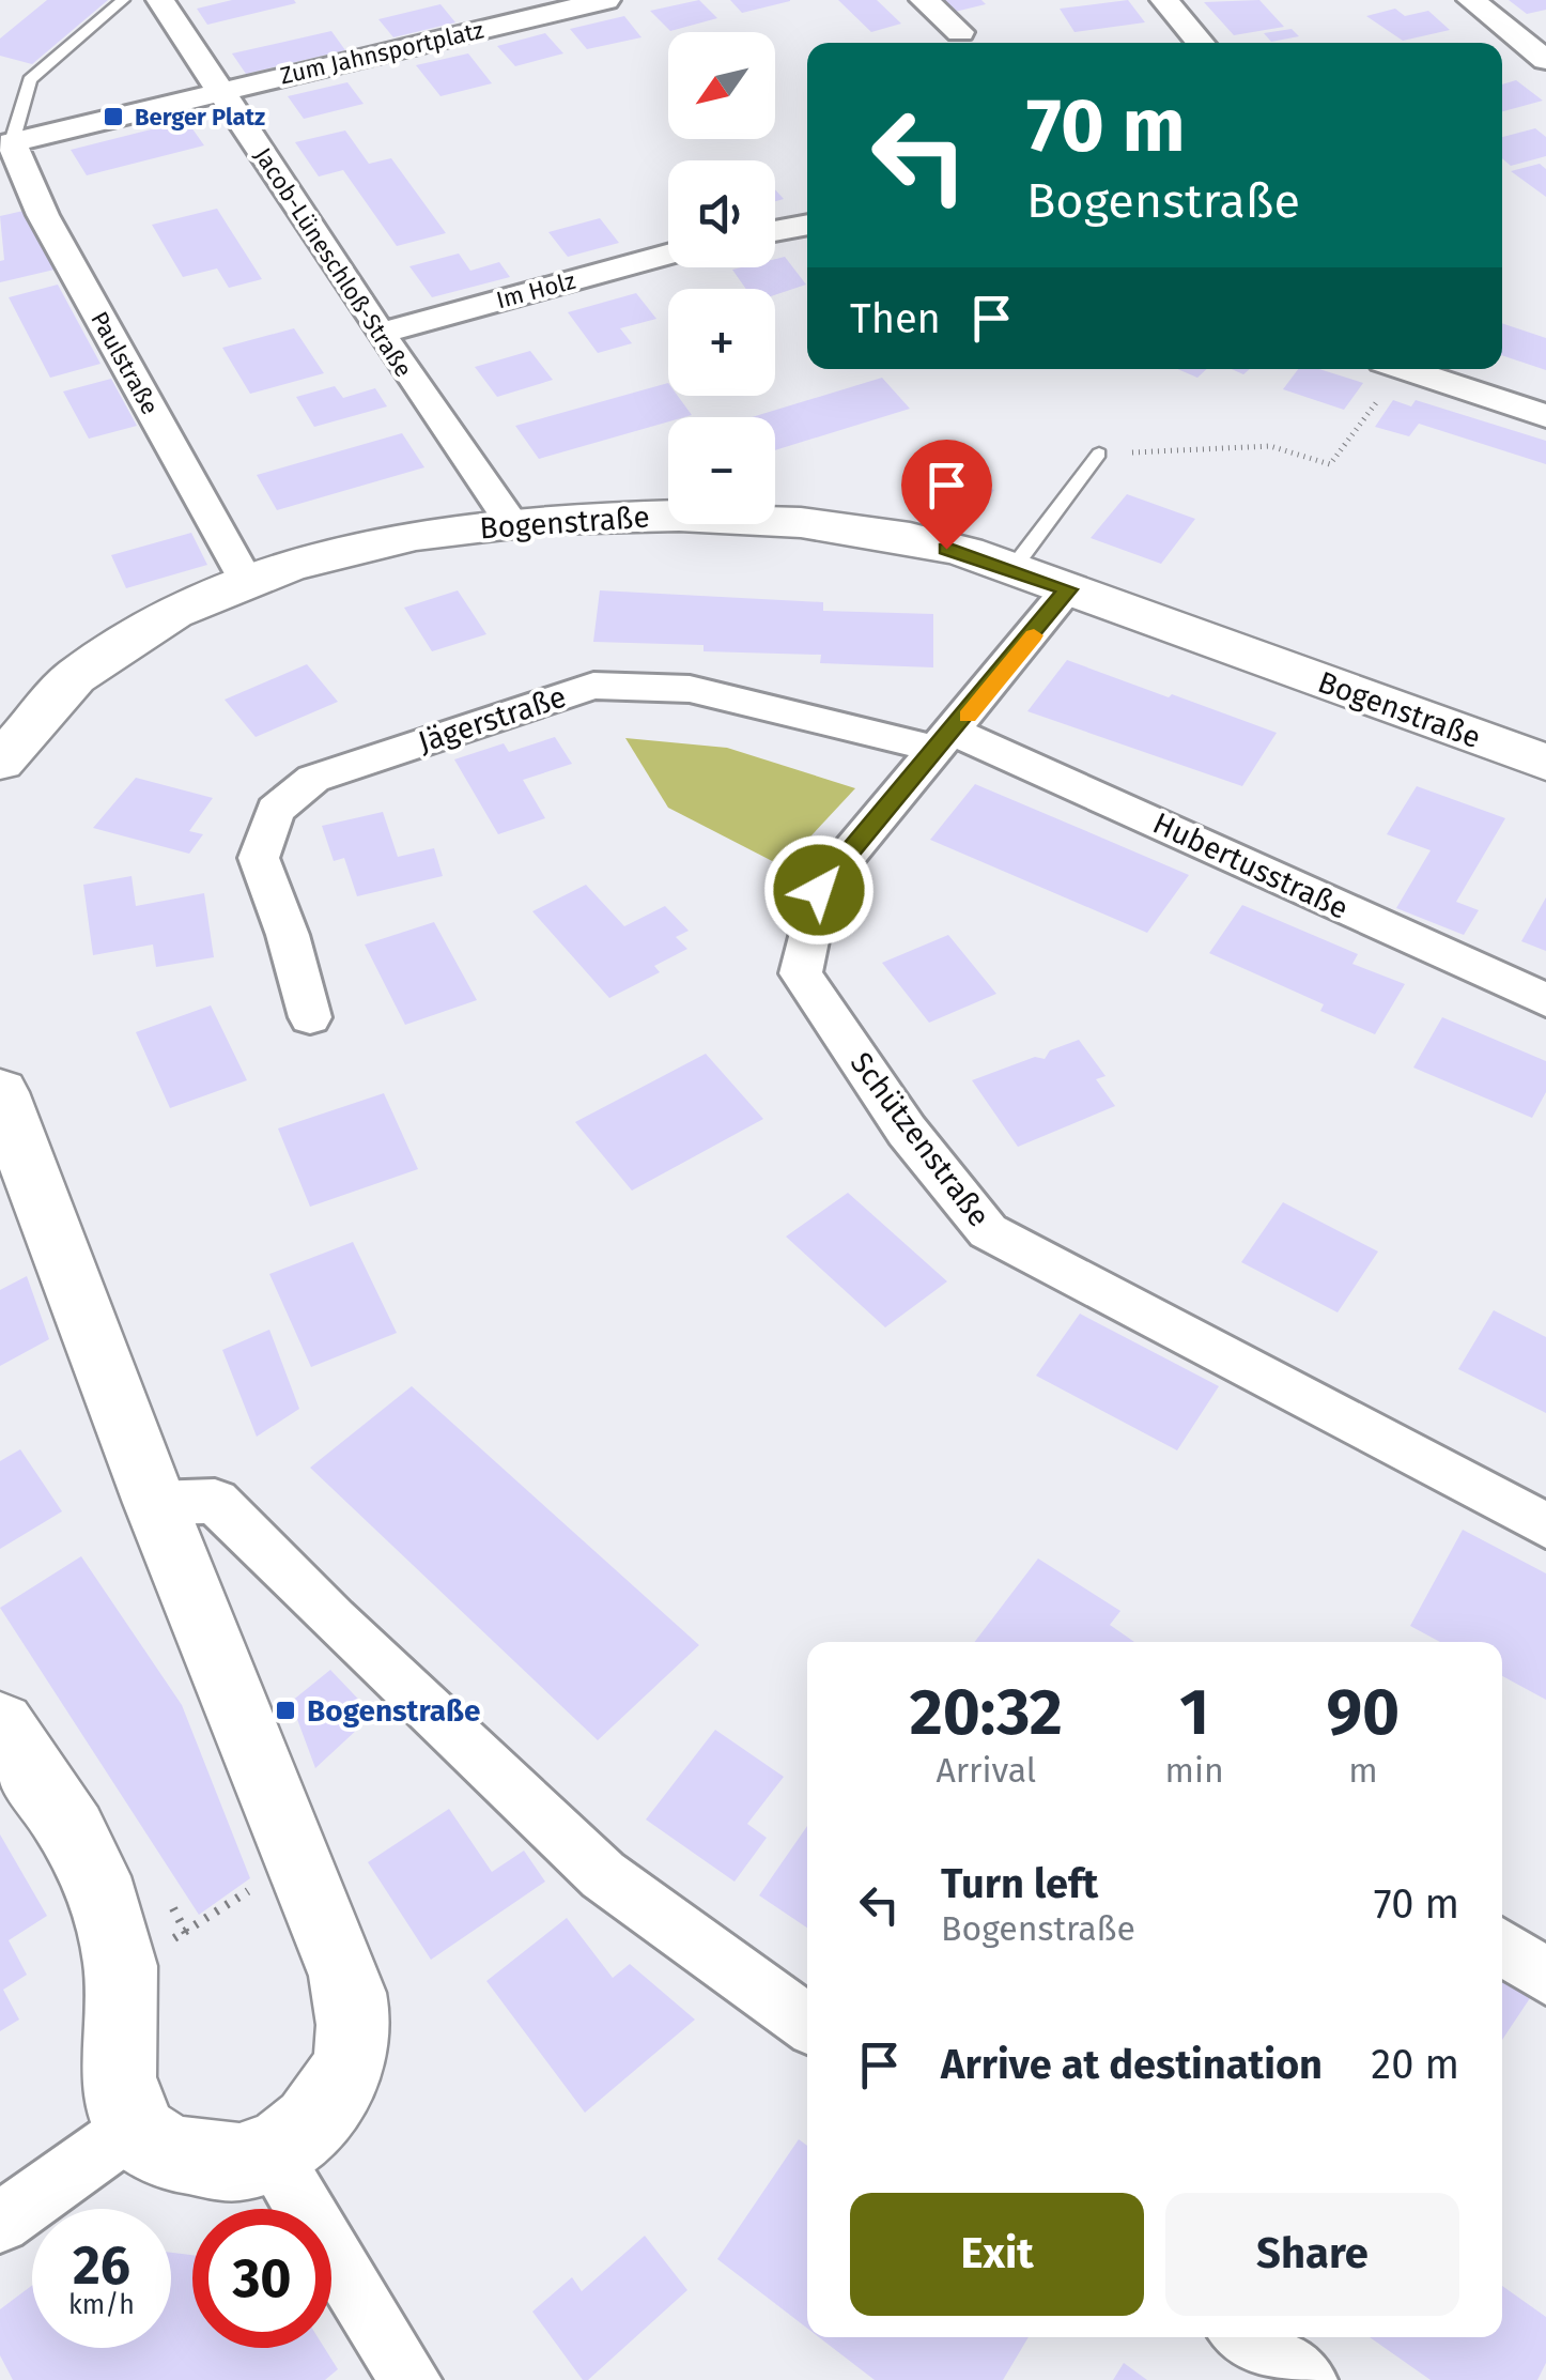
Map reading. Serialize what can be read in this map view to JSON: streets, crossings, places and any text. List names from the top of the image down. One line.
{"streets":{"main road":["Bogenstraße"],"street":["Zum Jahnsportplatz","Jacob-Lüneschloß-Straße","Im Holz","Paulstraße","Jägerstraße","Hubertusstraße","Schützenstraße"]},"crossings":[["Zum Jahnsportplatz","Jacob-Lüneschloß-Straße"],["Zum Jahnsportplatz","Paulstraße"],["Jacob-Lüneschloß-Straße","Im Holz"],["Jacob-Lüneschloß-Straße","Bogenstraße"],["Paulstraße","Bogenstraße"],["Bogenstraße","Schützenstraße"],["Jägerstraße","Hubertusstraße"],["Jägerstraße","Schützenstraße"],["Hubertusstraße","Schützenstraße"]],"places":{"transit":["Berger Platz","Bogenstraße"]},"north":"bottom left","page":{"map_buttons":["+","−"],"turn":["70 m","Bogenstraße"],"then":"Then","eta":["20:32","Arrival","1","min","90","m"],"list":[{"name":"Turn left","note":"Bogenstraße","value":"70 m"},{"name":"Arrive at destination","value":"20 m"}],"buttons":["Exit","Share"],"speed":"26 km/h","limit":"30"}}
